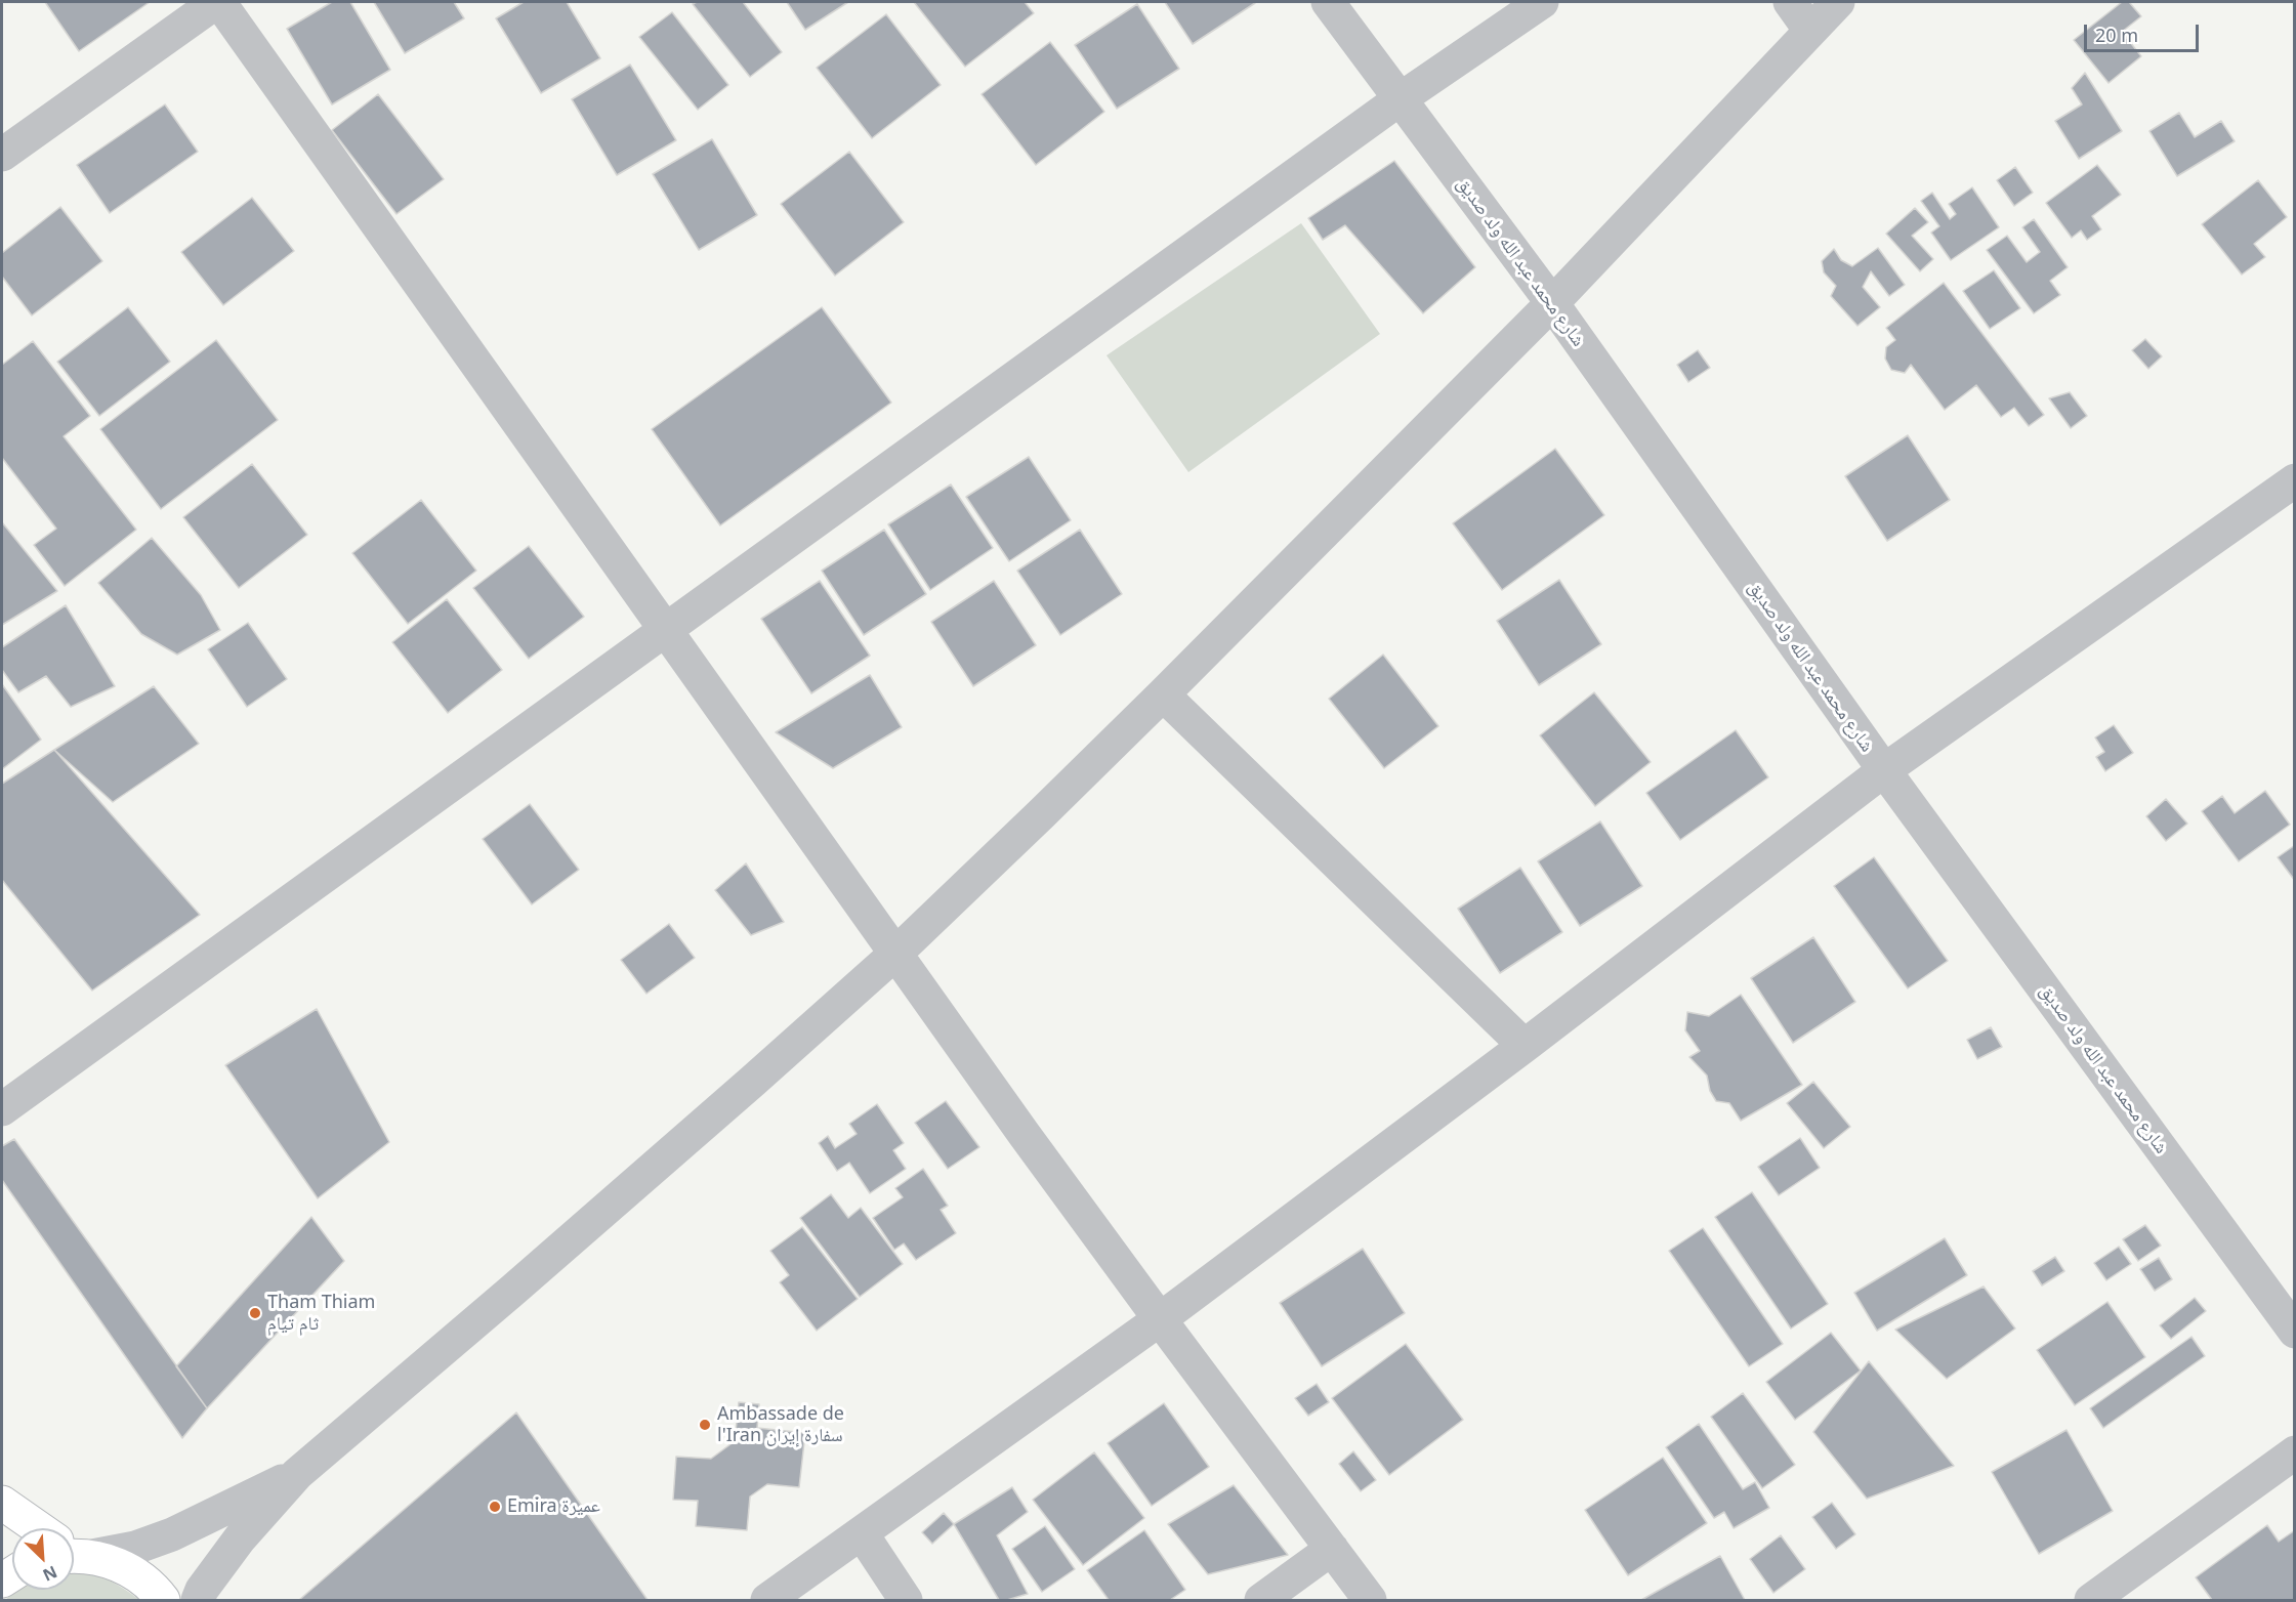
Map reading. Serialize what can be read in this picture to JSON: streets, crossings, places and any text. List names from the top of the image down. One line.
{"streets":{"street":["شارع محمد عبد الله ولد صديق"]},"places":["Tham Thiam ثام تيام","Ambassade de l'Iran سفارة إيران","Emira عميرة"],"scale_bar":"20 m","north":"bottom right"}
